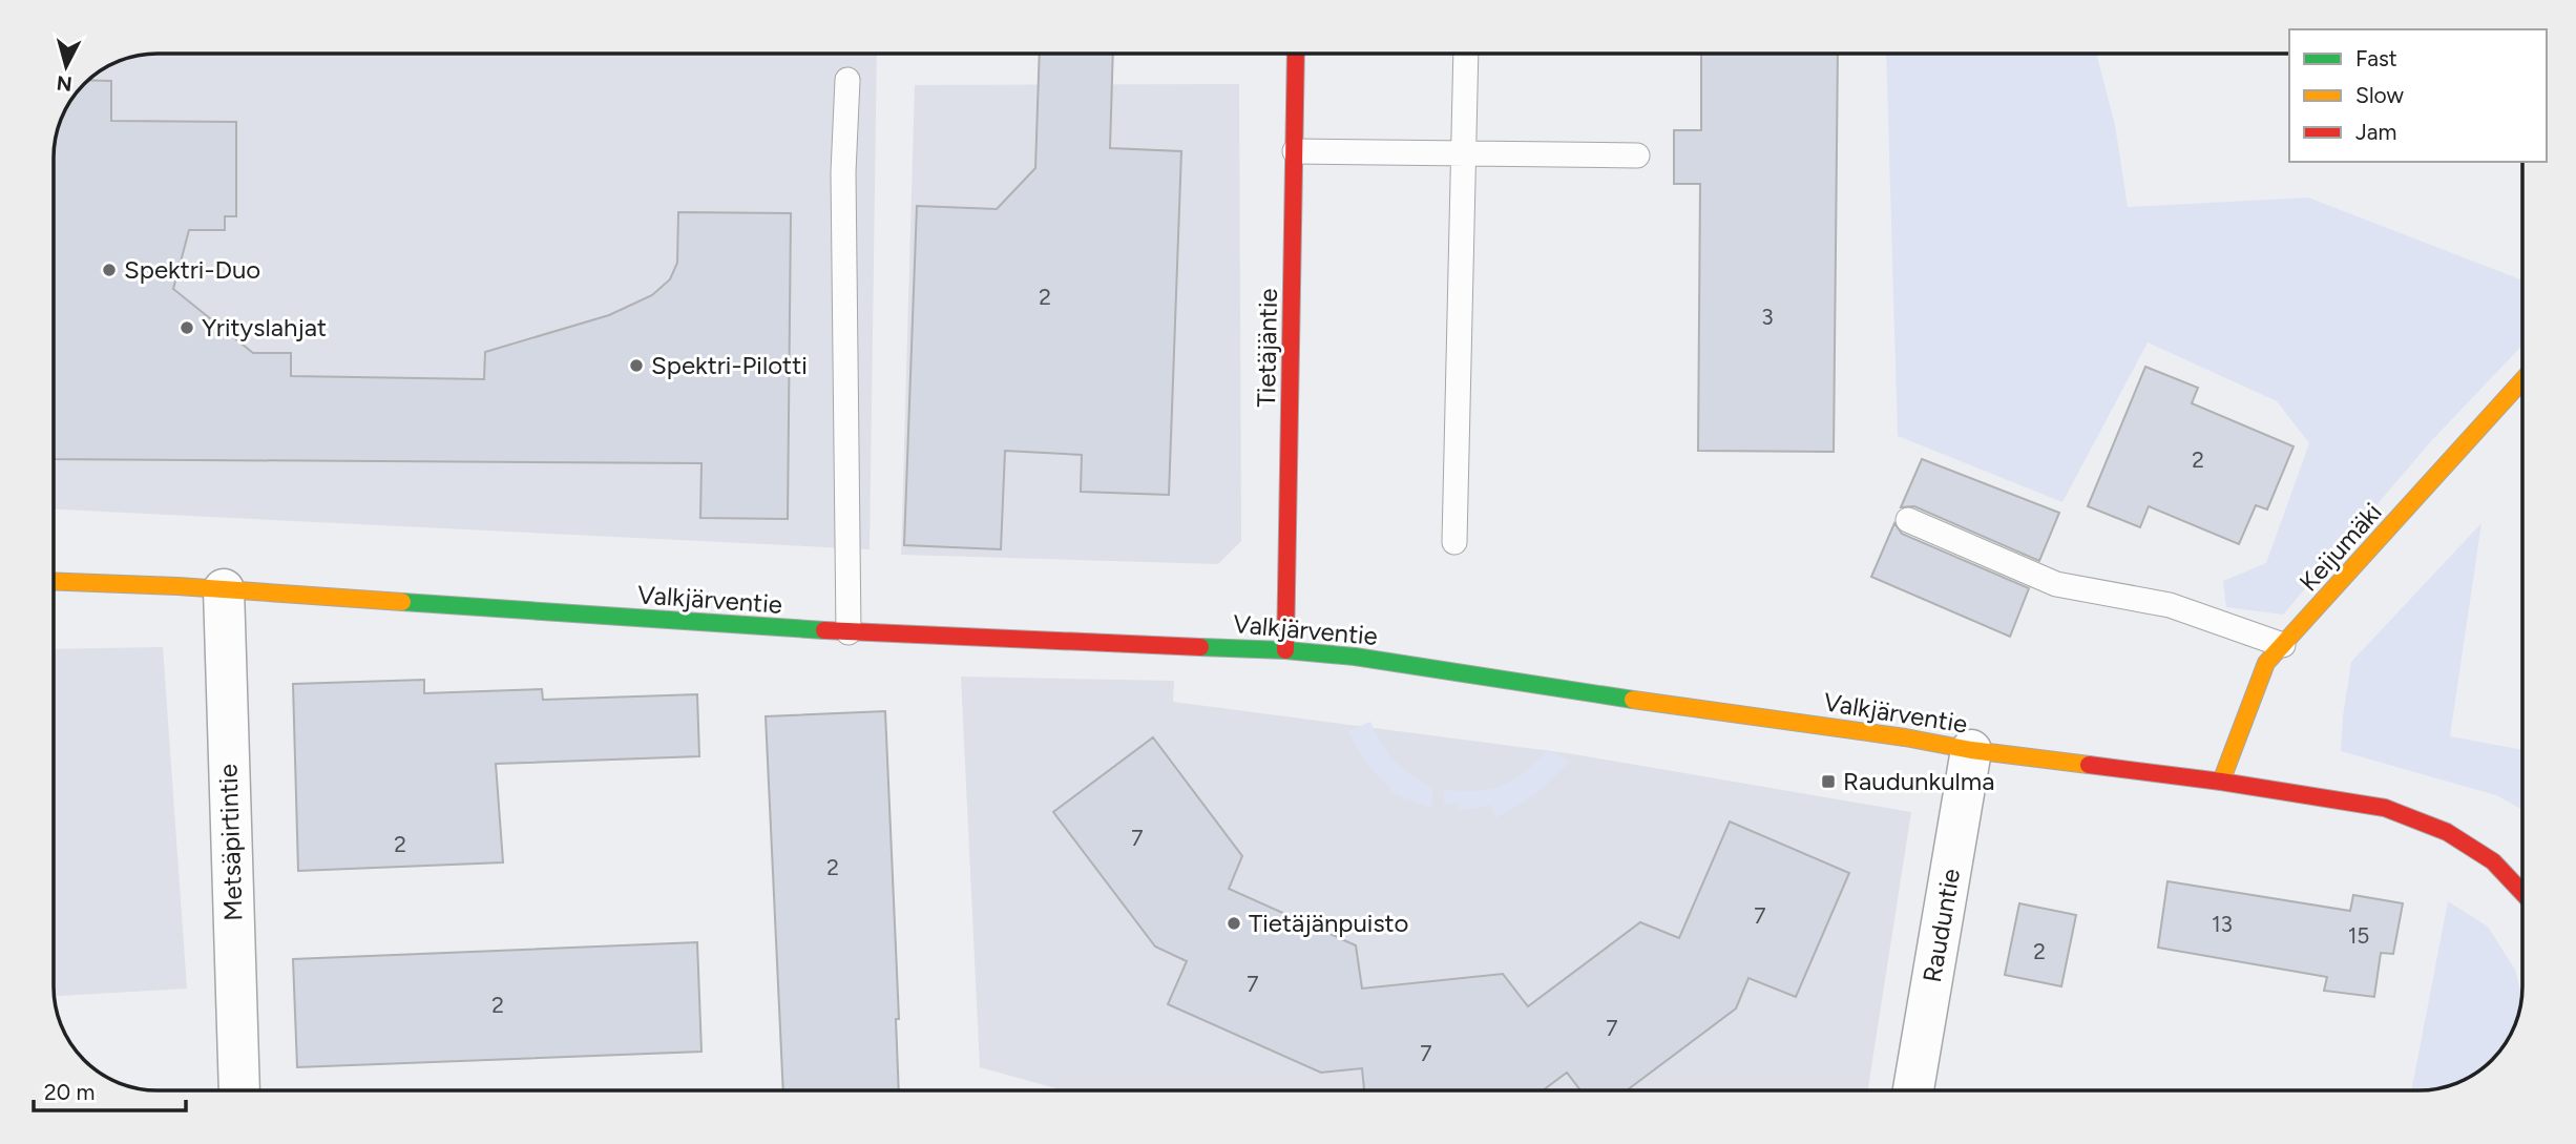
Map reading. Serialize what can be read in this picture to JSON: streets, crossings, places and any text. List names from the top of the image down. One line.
{"streets":{"street":["Tietäjäntie","Keijumäki","Valkjärventie","Metsäpirtintie","Rauduntie"]},"crossings":[["Tietäjäntie","Valkjärventie"],["Keijumäki","Valkjärventie"],["Valkjärventie","Metsäpirtintie"],["Valkjärventie","Rauduntie"]],"places":{"other":["Spektri-Duo","Yrityslahjat","Spektri-Pilotti","Tietäjänpuisto"],"transit":["Raudunkulma"]},"house_numbers":["2","3","2","7","2","2","7","13","15","2","7","2","7","7"],"legend":["Fast","Slow","Jam"],"scale_bar":"20 m","north":"bottom"}
